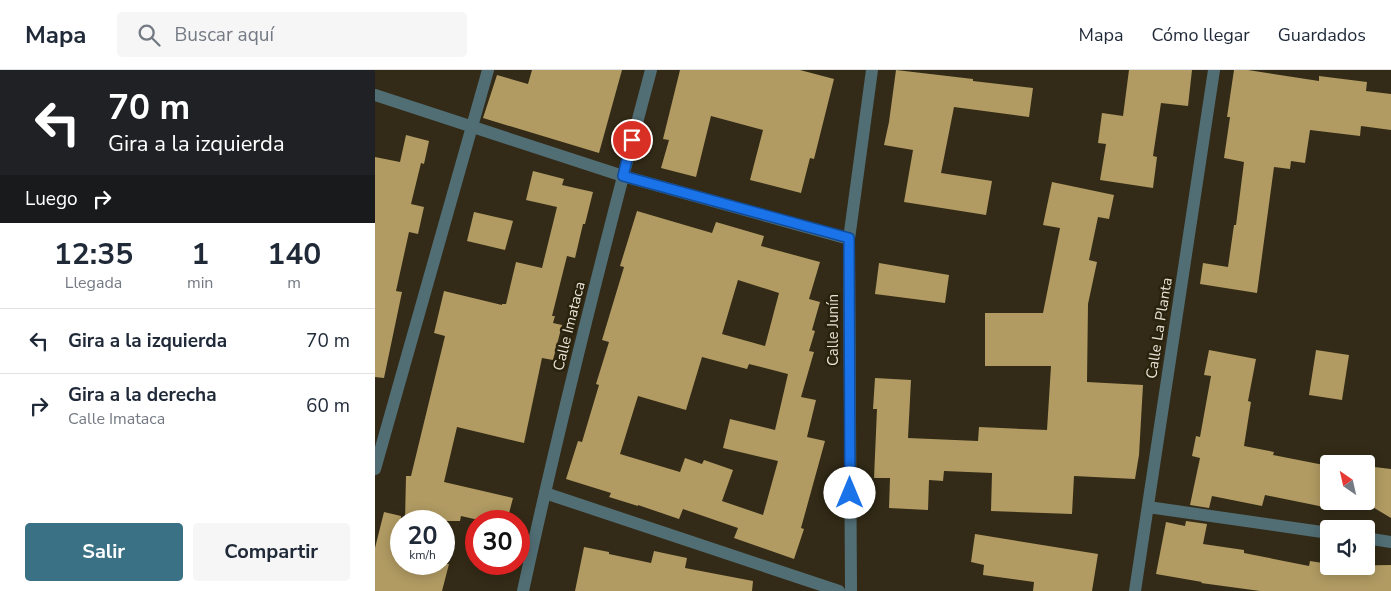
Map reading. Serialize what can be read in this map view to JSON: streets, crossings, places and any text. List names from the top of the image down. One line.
{"streets":{"street":["Calle Imataca","Calle La Planta","Calle Junín"]},"north":"top left","page":{"header":"Mapa","search":"Buscar aquí","nav":["Mapa","Cómo llegar","Guardados"],"turn":["70 m","Gira a la izquierda"],"then":"Luego","eta":["12:35","Llegada","1","min","140","m"],"list":[{"name":"Gira a la izquierda","value":"70 m"},{"name":"Gira a la derecha","note":"Calle Imataca","value":"60 m"}],"speed":"20 km/h","limit":"30","buttons":["Salir","Compartir"]}}
